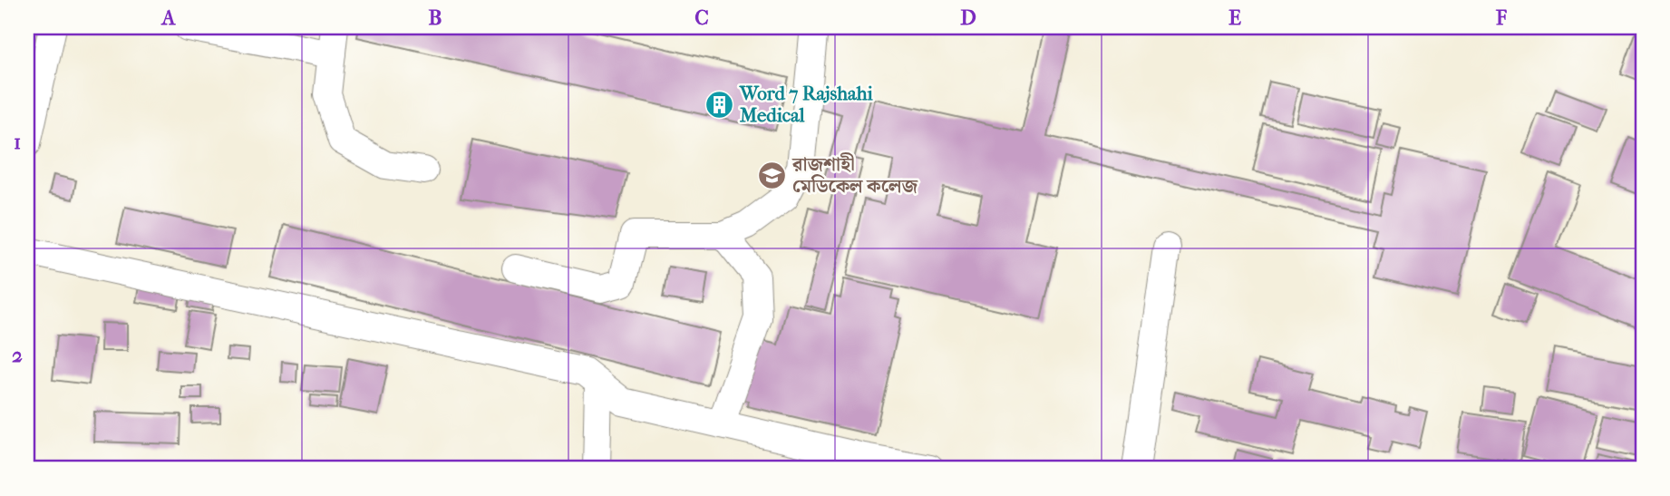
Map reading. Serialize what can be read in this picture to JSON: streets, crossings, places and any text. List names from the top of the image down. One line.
{"places":{"building":["Word 7 Rajshahi Medical"],"school or university":["রাজশাহী মেডিকেল কলেজ"]},"grid":{"columns":["A","B","C","D","E","F"],"rows":["1","2"]}}
